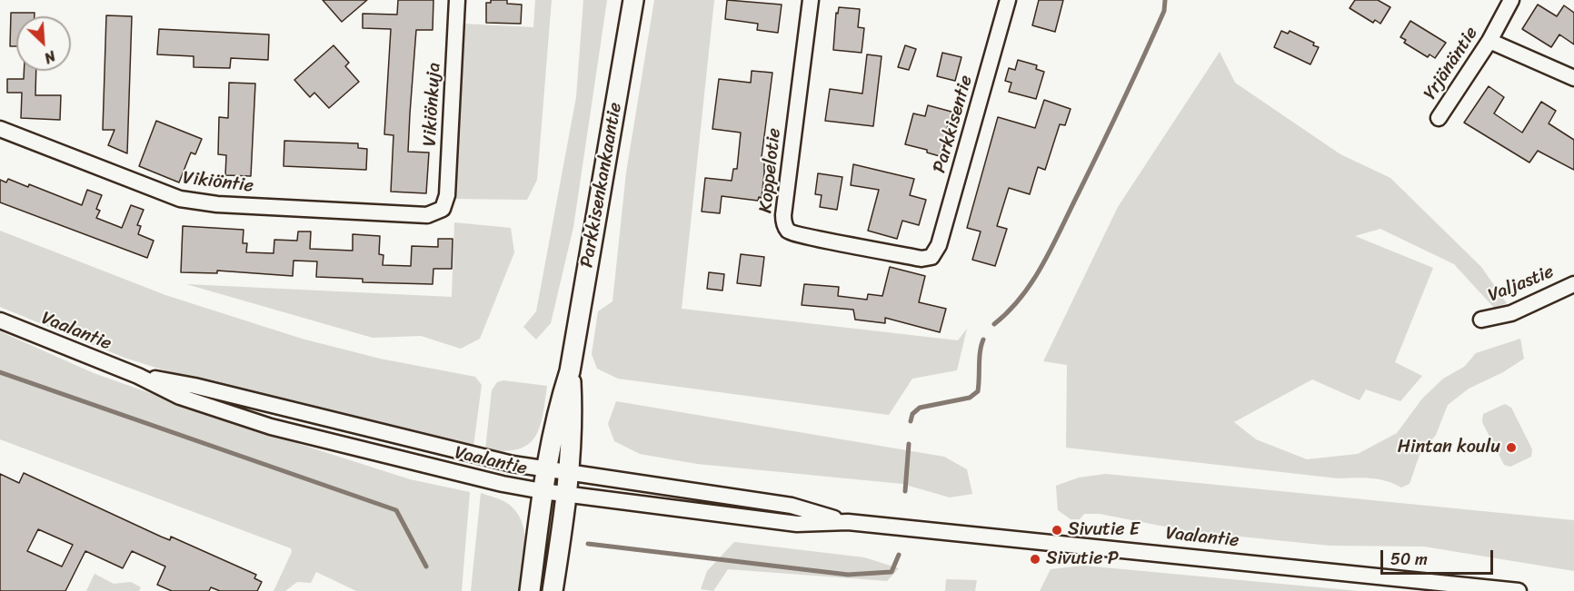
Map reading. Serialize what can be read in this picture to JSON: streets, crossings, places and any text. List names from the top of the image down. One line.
{"streets":{"main road":["Parkkisenkankaantie"],"street":["Yrjänäntie","Vikiönkuja","Parkkisentie","Koppelotie","Vikiöntie","Valjastie","Vaalantie"]},"crossings":[["Vikiönkuja","Vikiöntie"],["Parkkisentie","Koppelotie"],["Parkkisenkankaantie","Vaalantie"]],"places":["Hintan koulu","Sivutie E","Sivutie P"],"scale_bar":"50 m","north":"bottom right"}
